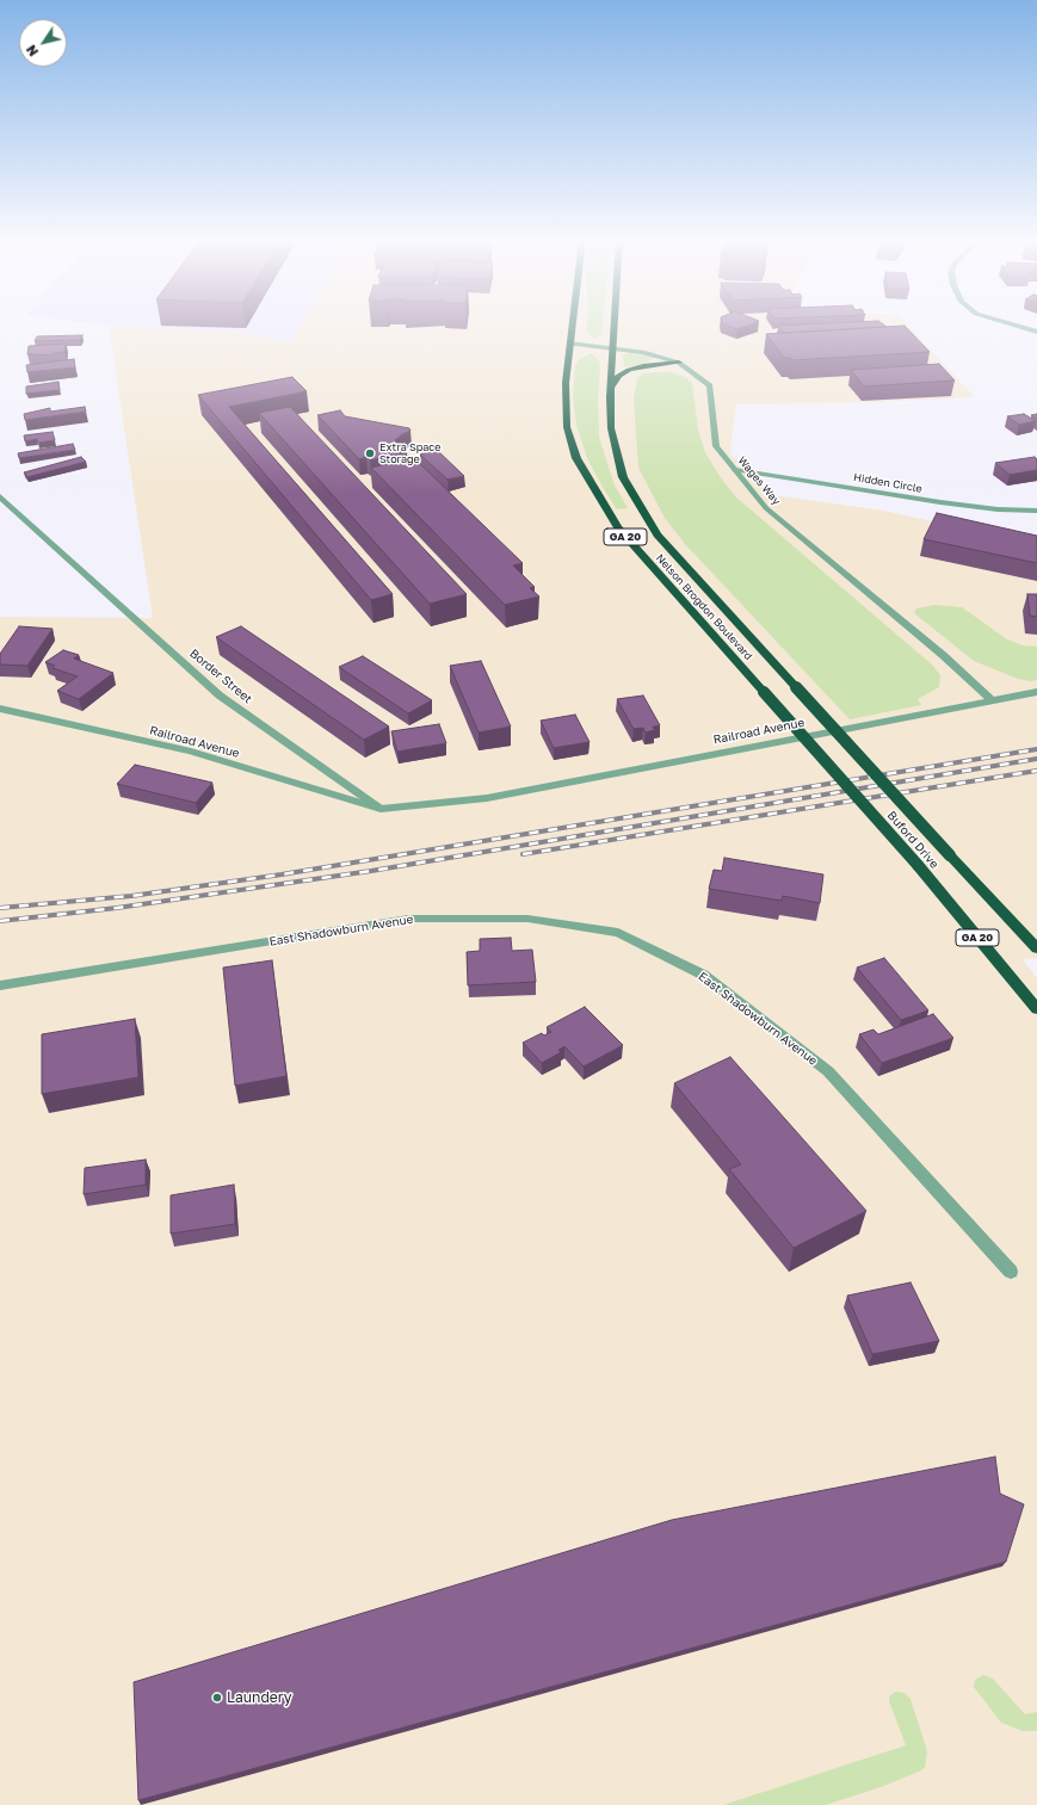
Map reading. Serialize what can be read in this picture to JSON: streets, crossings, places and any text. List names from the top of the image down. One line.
{"streets":{"highway":["GA 20","Nelson Brogdon Boulevard","Buford Drive"],"street":["Wages Way","Hidden Circle","Border Street","Railroad Avenue","East Shadowburn Avenue"]},"crossings":[["Wages Way","Hidden Circle"],["Wages Way","Nelson Brogdon Boulevard"],["Wages Way","Railroad Avenue"],["Nelson Brogdon Boulevard","Buford Drive"],["Border Street","Railroad Avenue"]],"places":["Extra Space Storage","Laundery"],"north":"bottom left"}
